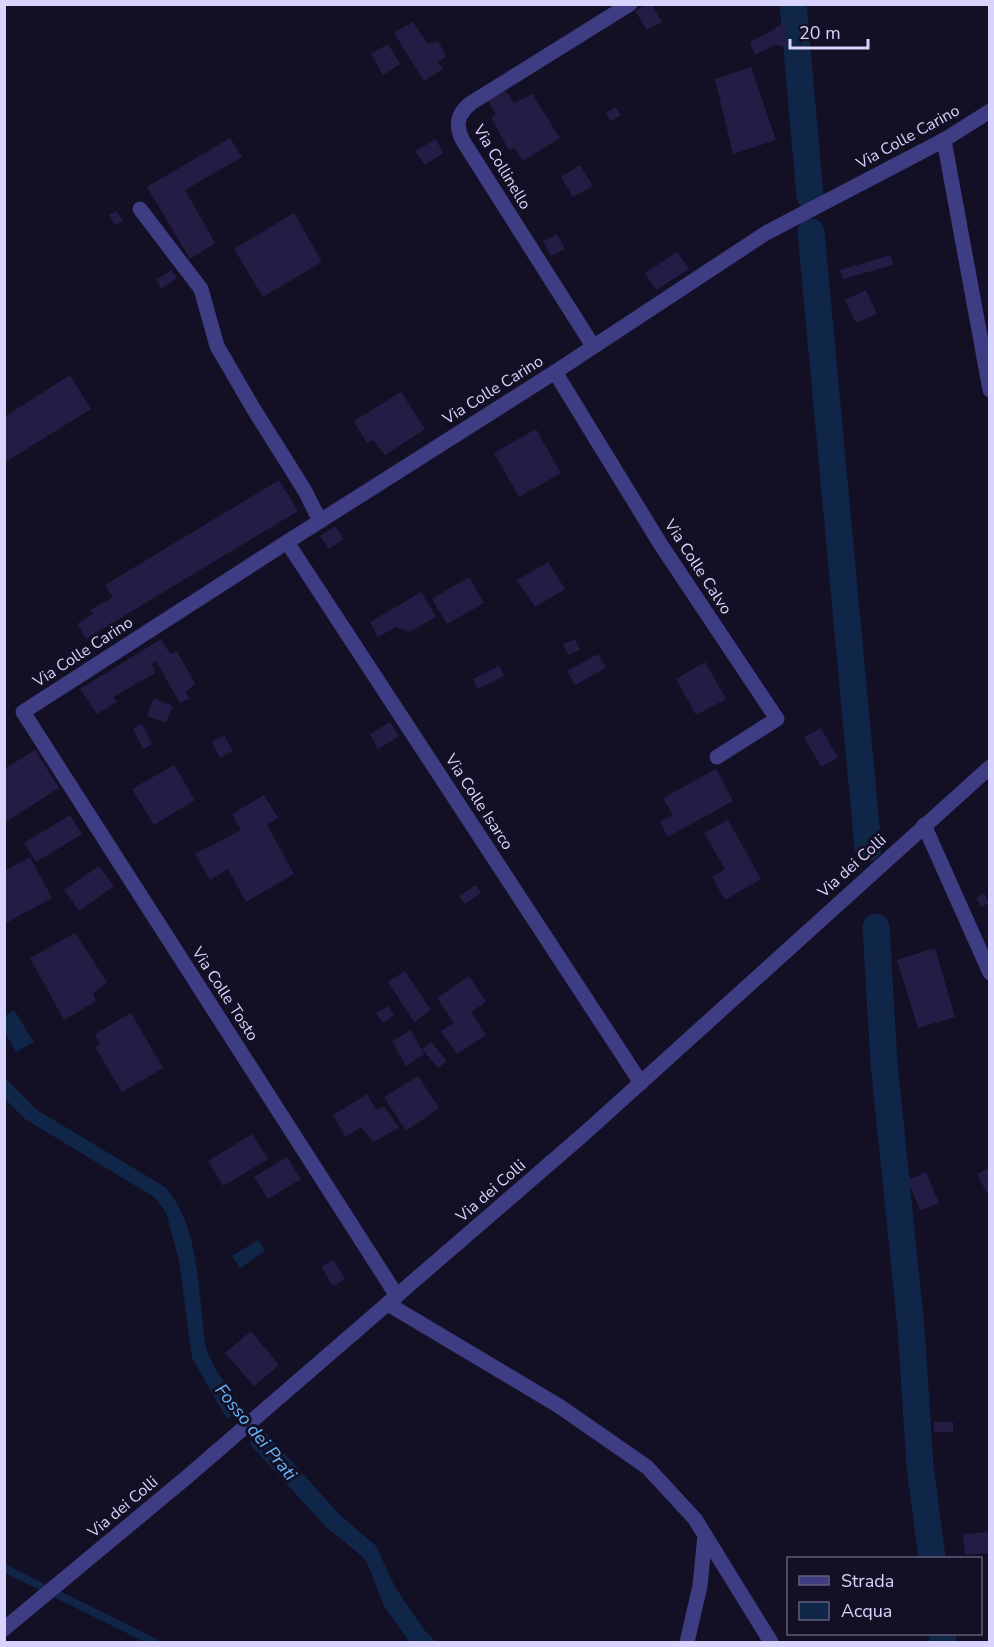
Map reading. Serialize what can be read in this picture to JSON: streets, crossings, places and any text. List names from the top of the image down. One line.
{"streets":{"street":["Via Colle Carino","Via Collinello","Via Colle Calvo","Via Colle Isarco","Via dei Colli","Via Colle Tosto"]},"crossings":[["Via Colle Carino","Via Collinello"],["Via Colle Carino","Via Colle Calvo"],["Via Colle Carino","Via Colle Isarco"],["Via Colle Carino","Via Colle Tosto"],["Via Colle Isarco","Via dei Colli"],["Via dei Colli","Via Colle Tosto"]],"water":["Fosso dei Prati"],"legend":["Strada","Acqua"],"scale_bar":"20 m"}
